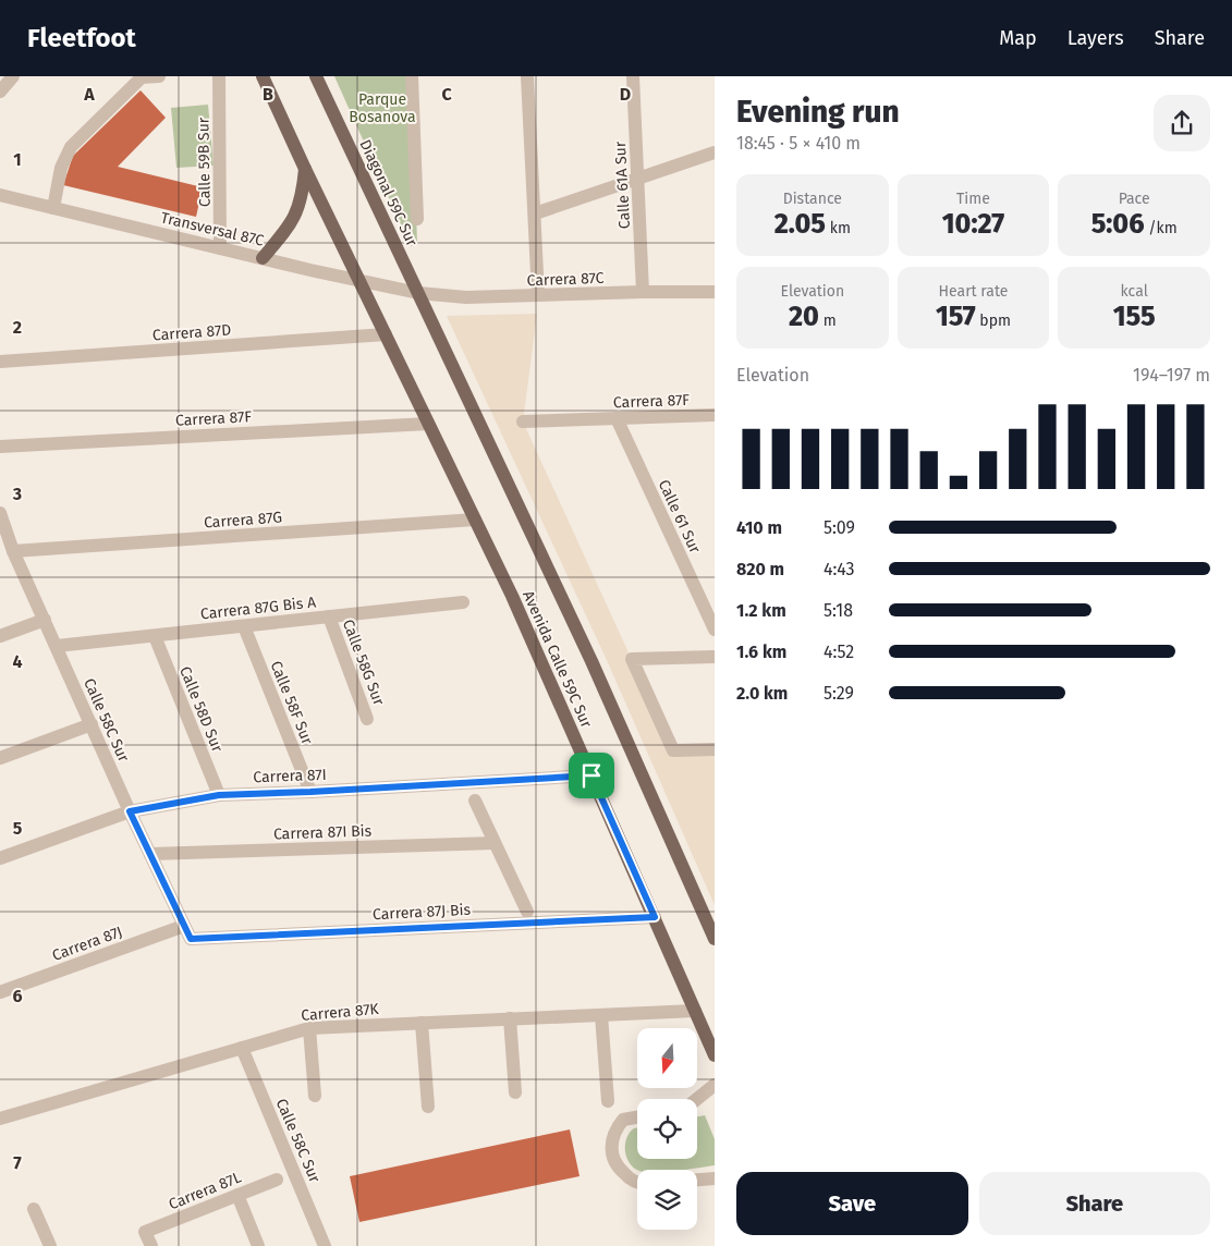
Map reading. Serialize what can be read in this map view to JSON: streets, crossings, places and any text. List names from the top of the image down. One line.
{"streets":{"main road":["Diagonal 59C Sur","Avenida Calle 59C Sur"],"street":["Calle 59B Sur","Calle 61A Sur","Transversal 87C","Carrera 87C","Carrera 87D","Carrera 87F","Calle 61 Sur","Carrera 87G","Carrera 87G Bis A","Calle 58G Sur","Calle 58F Sur","Calle 58D Sur","Calle 58C Sur","Carrera 87I","Carrera 87I Bis","Carrera 87J Bis","Carrera 87J","Carrera 87K","Carrera 87L"]},"crossings":[["Calle 59B Sur","Transversal 87C"],["Calle 61A Sur","Carrera 87C"],["Diagonal 59C Sur","Transversal 87C"],["Diagonal 59C Sur","Carrera 87C"],["Diagonal 59C Sur","Avenida Calle 59C Sur"],["Transversal 87C","Carrera 87C"],["Transversal 87C","Avenida Calle 59C Sur"],["Carrera 87C","Avenida Calle 59C Sur"],["Carrera 87D","Avenida Calle 59C Sur"],["Carrera 87F","Calle 61 Sur"],["Carrera 87F","Avenida Calle 59C Sur"],["Carrera 87G","Avenida Calle 59C Sur"],["Carrera 87G","Calle 58C Sur"],["Carrera 87G Bis A","Calle 58G Sur"],["Carrera 87G Bis A","Calle 58F Sur"],["Carrera 87G Bis A","Calle 58D Sur"],["Carrera 87G Bis A","Calle 58C Sur"],["Avenida Calle 59C Sur","Carrera 87I"],["Avenida Calle 59C Sur","Carrera 87J Bis"],["Avenida Calle 59C Sur","Carrera 87K"],["Calle 58F Sur","Carrera 87I"],["Calle 58D Sur","Carrera 87I"],["Calle 58C Sur","Carrera 87I"],["Calle 58C Sur","Carrera 87I Bis"],["Calle 58C Sur","Carrera 87J Bis"],["Calle 58C Sur","Carrera 87J"],["Calle 58C Sur","Carrera 87K"]],"parks":["Parque Bosanova"],"north":"bottom","page":{"header":"Fleetfoot","nav":["Map","Layers","Share"],"heading":["Evening run","18:45 · 5 × 410 m"],"stats":[["Distance","2.05 km"],["Time","10:27"],["Pace","5:06 /km"],["Elevation","20 m"],["Heart rate","157 bpm"],["kcal","155"]],"chart":["Elevation","194–197 m"],"list":[{"name":"410 m","note":"5:09"},{"name":"820 m","note":"4:43"},{"name":"1.2 km","note":"5:18"},{"name":"1.6 km","note":"4:52"},{"name":"2.0 km","note":"5:29"}],"buttons":["Save","Share"]},"grid":{"columns":["A","B","C","D"],"rows":["1","2","3","4","5","6","7"]}}
